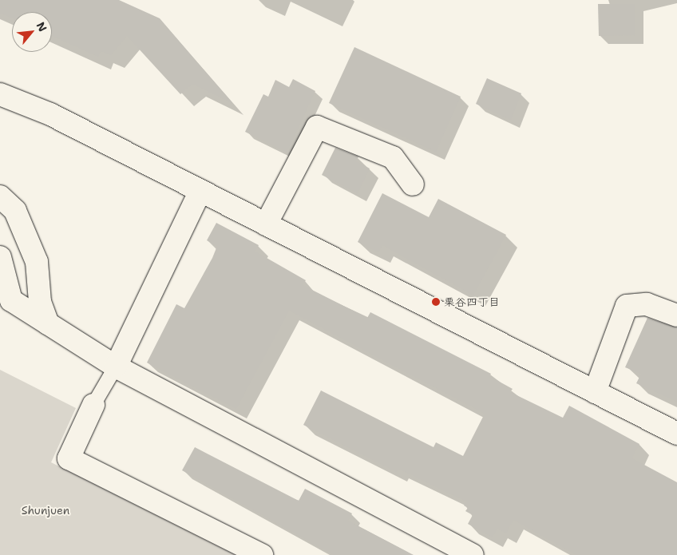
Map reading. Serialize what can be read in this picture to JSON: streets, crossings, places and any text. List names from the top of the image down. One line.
{"parks":["Shunjuen"],"places":["栗谷四丁目"],"north":"top right"}
